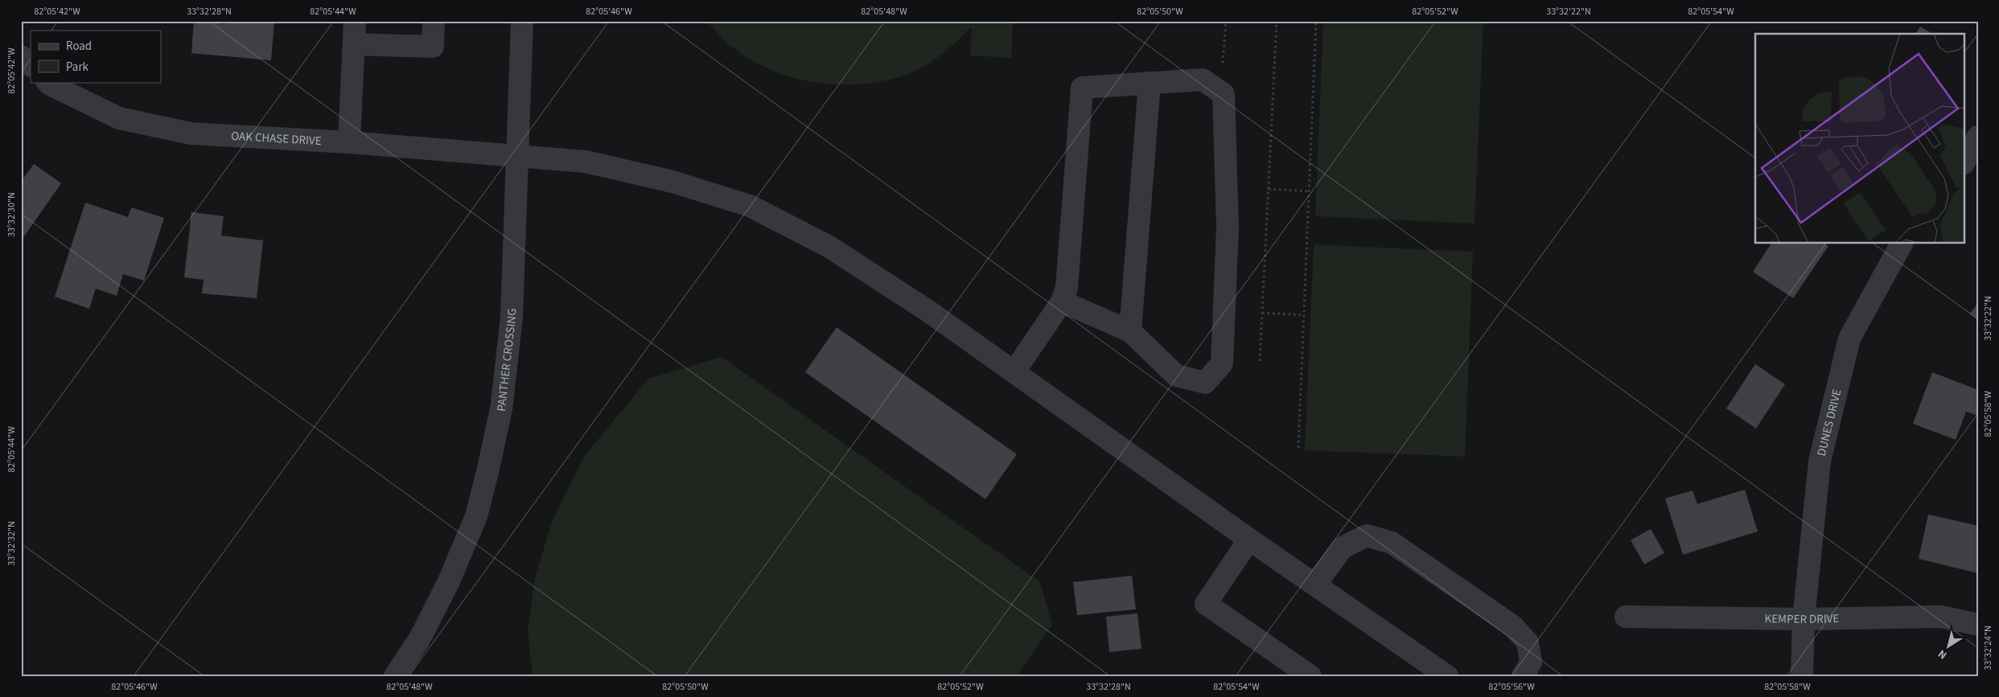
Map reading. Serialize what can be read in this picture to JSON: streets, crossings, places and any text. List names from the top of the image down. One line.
{"streets":{"street":["OAK CHASE DRIVE","PANTHER CROSSING","DUNES DRIVE","KEMPER DRIVE"]},"crossings":[["OAK CHASE DRIVE","PANTHER CROSSING"],["DUNES DRIVE","KEMPER DRIVE"]],"legend":["Road","Park"],"north":"bottom left","coordinates":["82°05'42\"W","33°32'28\"N","82°05'44\"W","82°05'46\"W","82°05'48\"W","82°05'50\"W","82°05'52\"W","33°32'22\"N","82°05'54\"W","33°32'30\"N","82°05'58\"W","33°32'32\"N","33°32'24\"N","82°05'56\"W"]}
